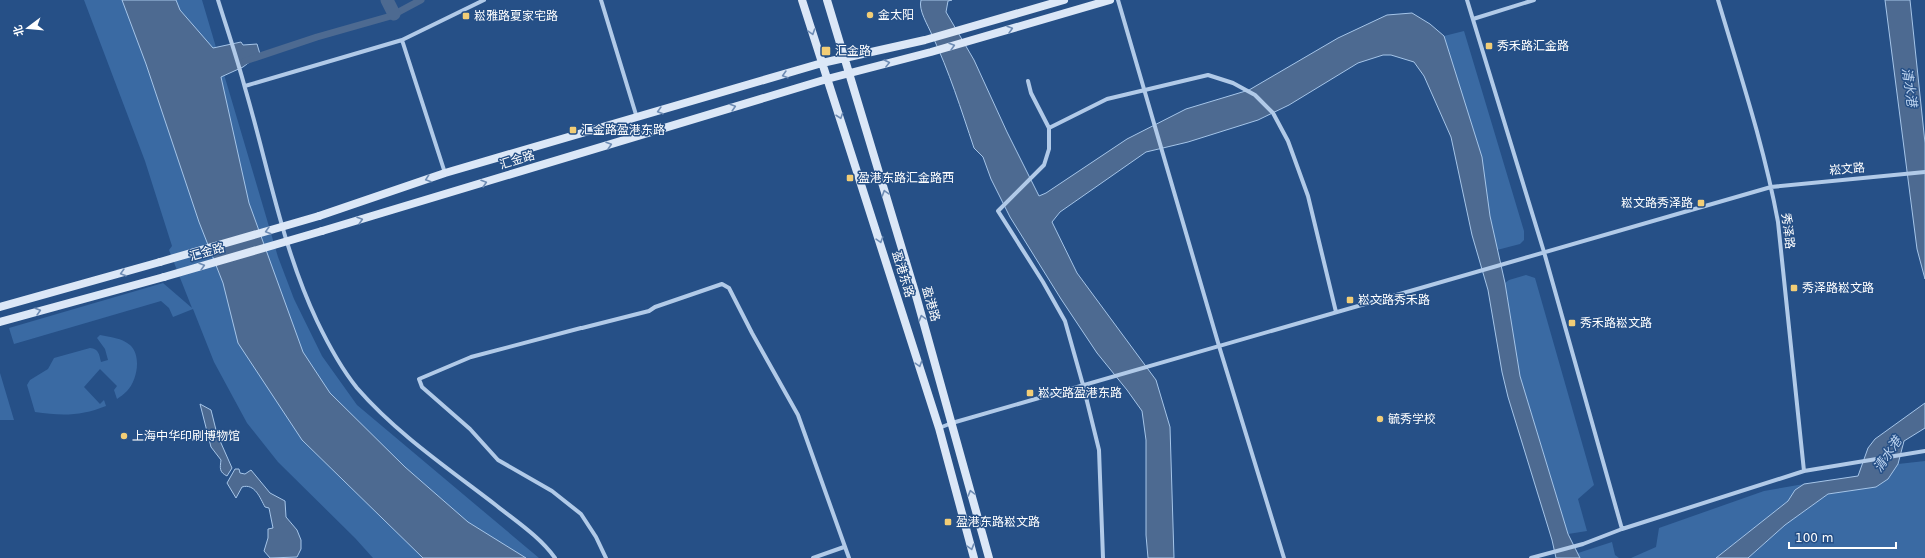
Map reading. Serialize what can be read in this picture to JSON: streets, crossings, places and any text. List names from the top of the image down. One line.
{"streets":{"main road":["汇金路","盈港东路","盈港路"],"street":["崧文路","秀泽路"]},"crossings":[["汇金路","盈港东路"],["汇金路","盈港路"],["崧文路","秀泽路"],["崧文路","盈港东路"],["崧文路","盈港路"]],"one_way":["盈港东路","盈港路"],"water":["清水港"],"places":{"other":["金太阳","毓秀学校","上海中华印刷博物馆"],"transit":["崧雅路夏家宅路","秀禾路汇金路","汇金路","汇金路盈港东路","盈港东路汇金路西","崧文路秀泽路","秀泽路崧文路","崧文路秀禾路","秀禾路崧文路","崧文路盈港东路","盈港东路崧文路"]},"scale_bar":"100 m","north":"left"}
